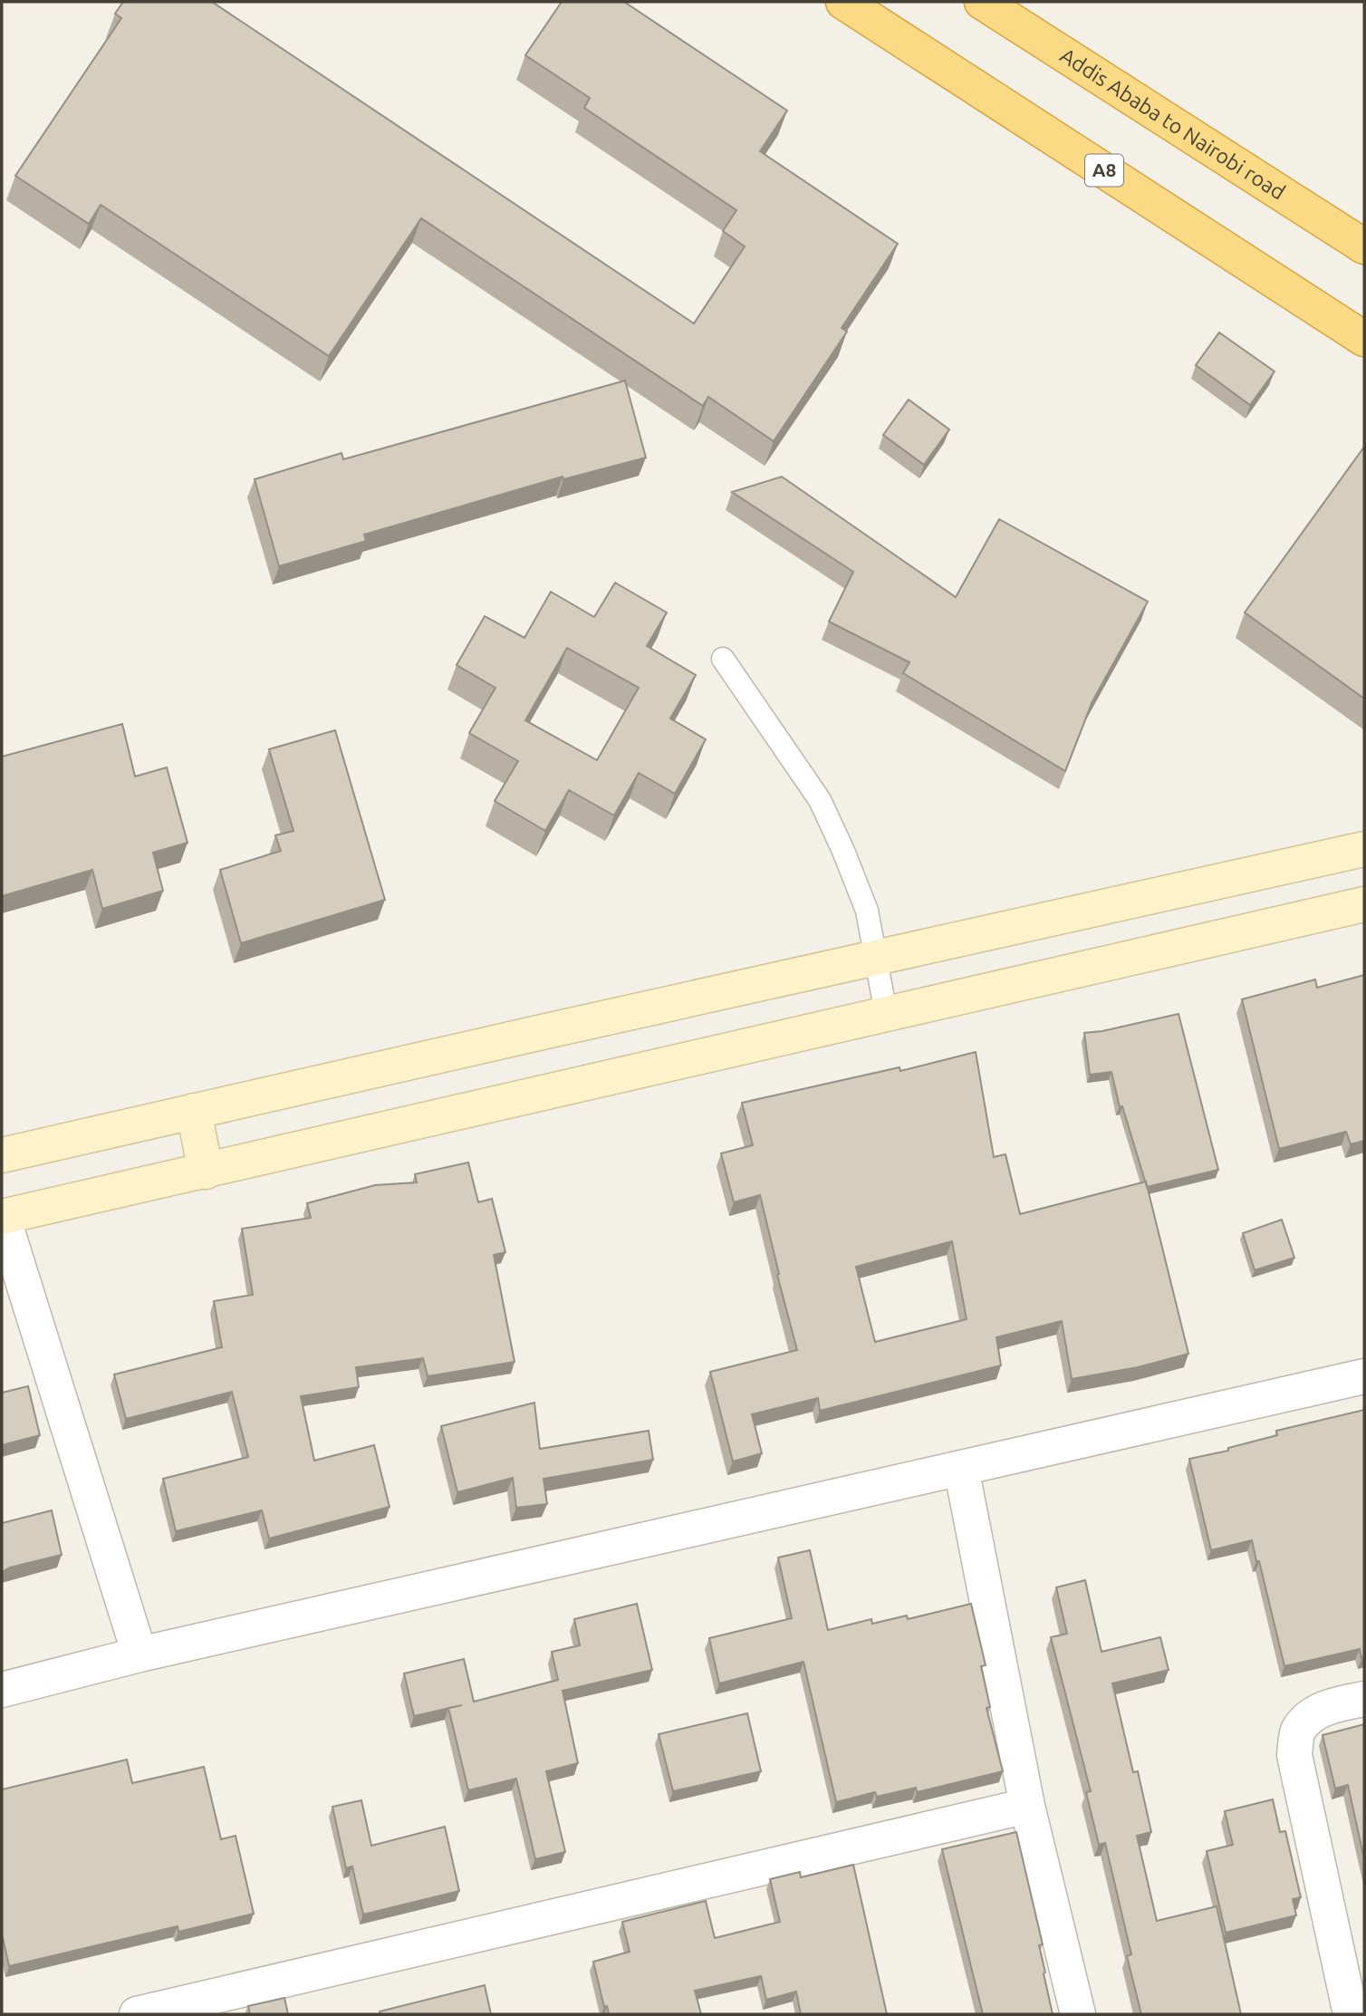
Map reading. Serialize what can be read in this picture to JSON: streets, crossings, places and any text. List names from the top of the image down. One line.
{"streets":{"highway":["Addis Ababa to Nairobi road","A8"]}}
